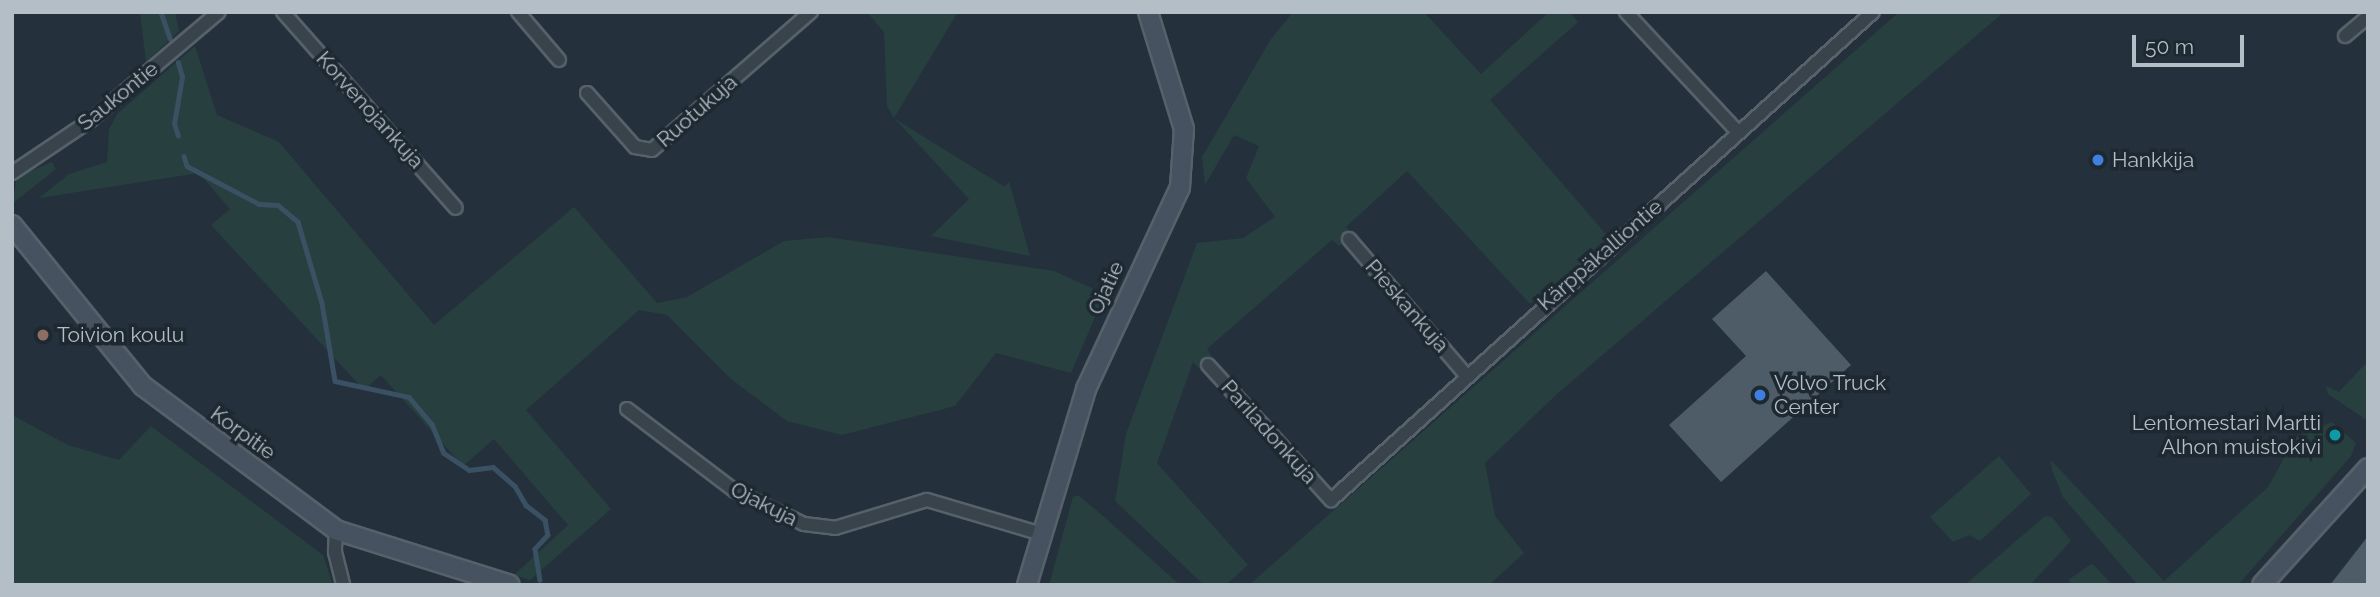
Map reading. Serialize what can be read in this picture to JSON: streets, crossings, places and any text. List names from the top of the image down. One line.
{"streets":{"street":["Saukontie","Korvenojankuja","Ruotukuja","Kärppäkalliontie","Ojatie","Pieskankuja","Pariladonkuja","Korpitie","Ojakuja"]},"crossings":[["Kärppäkalliontie","Pieskankuja"],["Kärppäkalliontie","Pariladonkuja"],["Ojatie","Ojakuja"]],"places":["Hankkija","Toivion koulu","Volvo Truck Center","Lentomestari Martti Alhon muistokivi"],"scale_bar":"50 m"}
